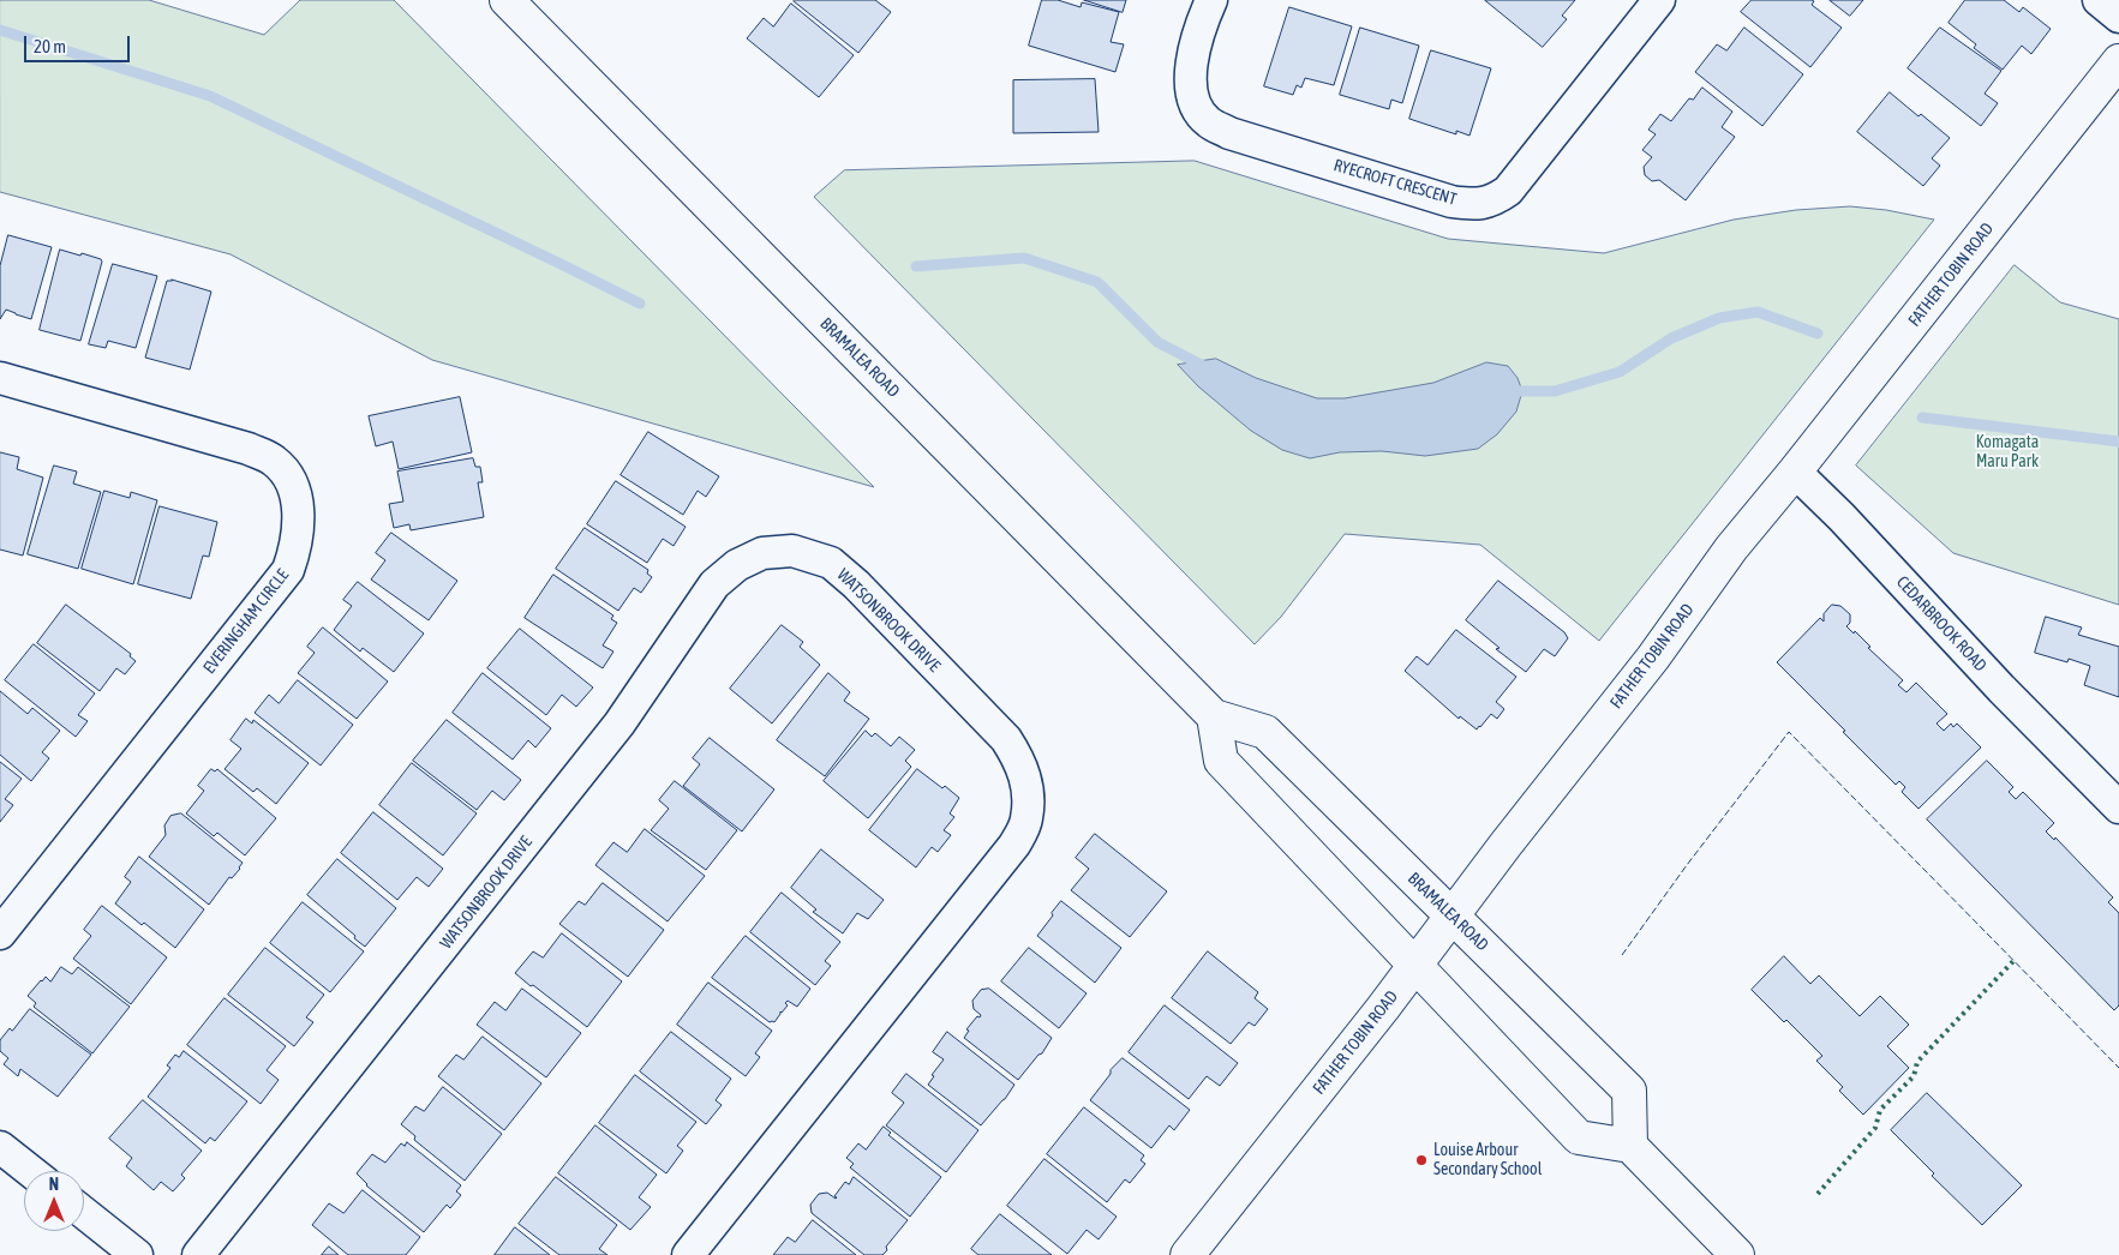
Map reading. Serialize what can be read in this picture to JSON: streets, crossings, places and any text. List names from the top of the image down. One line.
{"streets":{"main road":["FATHER TOBIN ROAD","BRAMALEA ROAD"],"street":["RYECROFT CRESCENT","WATSONBROOK DRIVE","EVERINGHAM CIRCLE","CEDARBROOK ROAD"]},"crossings":[["FATHER TOBIN ROAD","BRAMALEA ROAD"],["FATHER TOBIN ROAD","CEDARBROOK ROAD"]],"parks":["Komagata Maru Park"],"places":["Louise Arbour Secondary School"],"scale_bar":"20 m","north":"top"}
